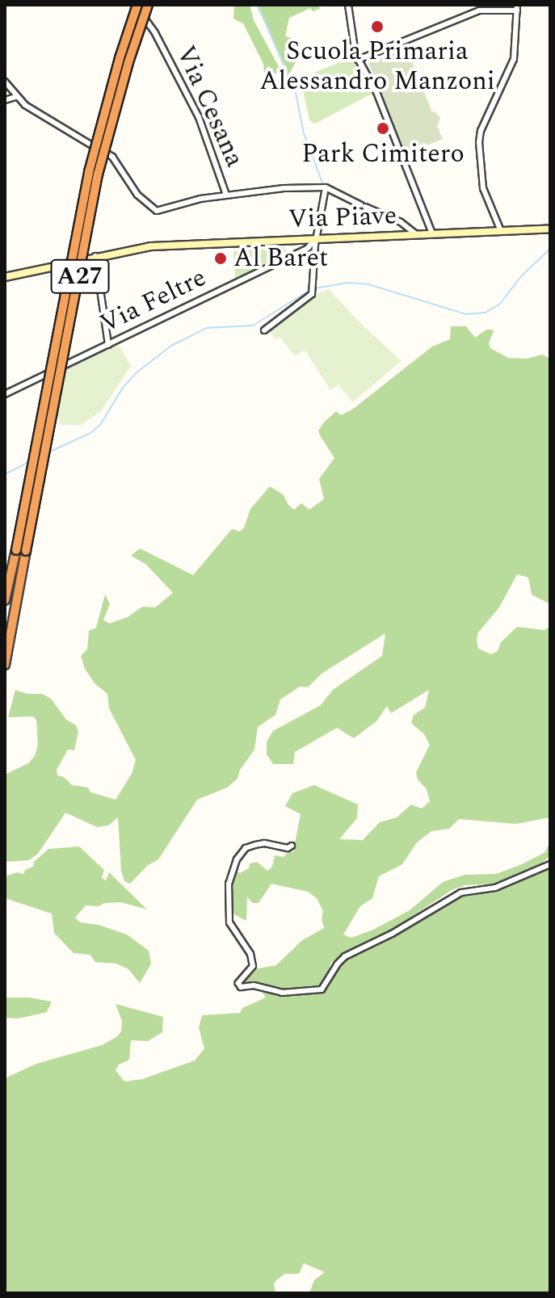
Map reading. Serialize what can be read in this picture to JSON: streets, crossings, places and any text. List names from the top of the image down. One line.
{"streets":{"highway":["A27"],"main road":["Via Piave"],"street":["Via Cesana","Via Feltre"]},"crossings":[["Via Cesana","A27"],["Via Piave","Via Feltre"]],"places":["Scuola Primaria Alessandro Manzoni","Park Cimitero","Al Baret"]}
